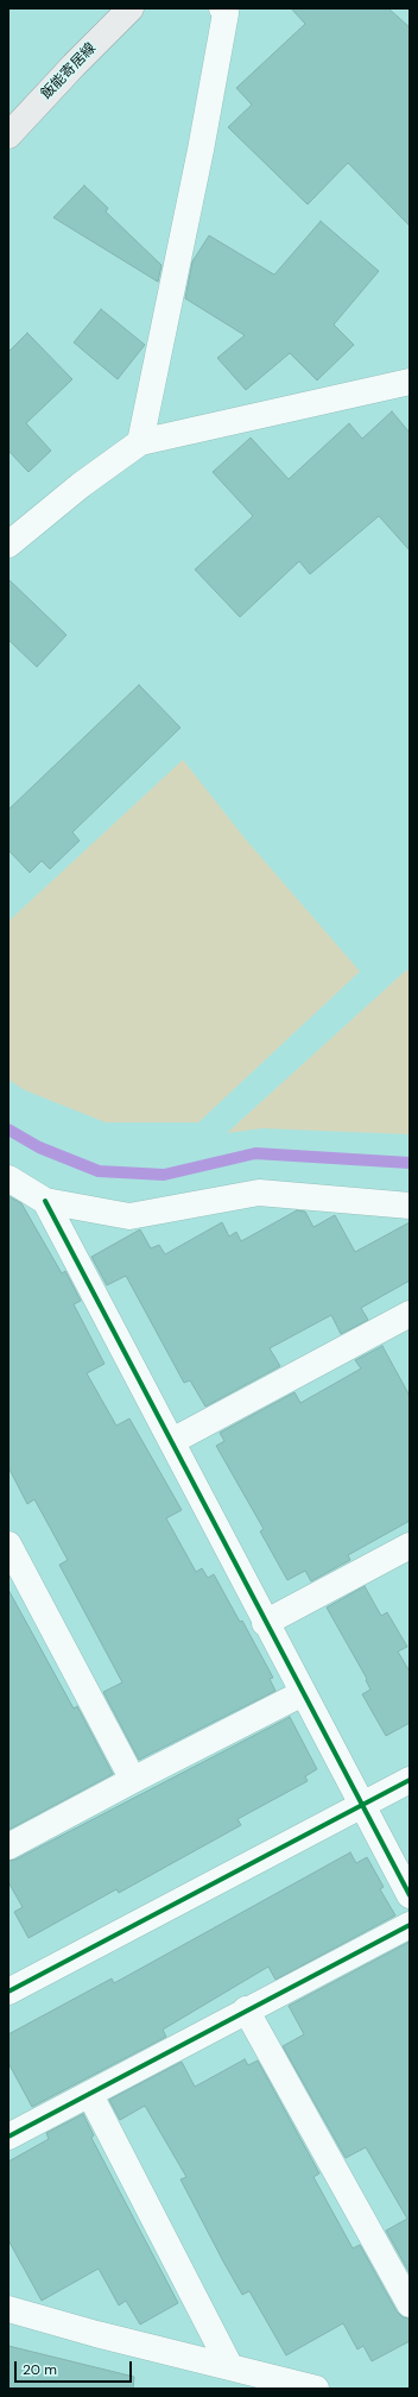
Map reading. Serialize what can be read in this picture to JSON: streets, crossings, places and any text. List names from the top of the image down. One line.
{"streets":{"main road":["飯能寄居線"]},"scale_bar":"20 m"}
